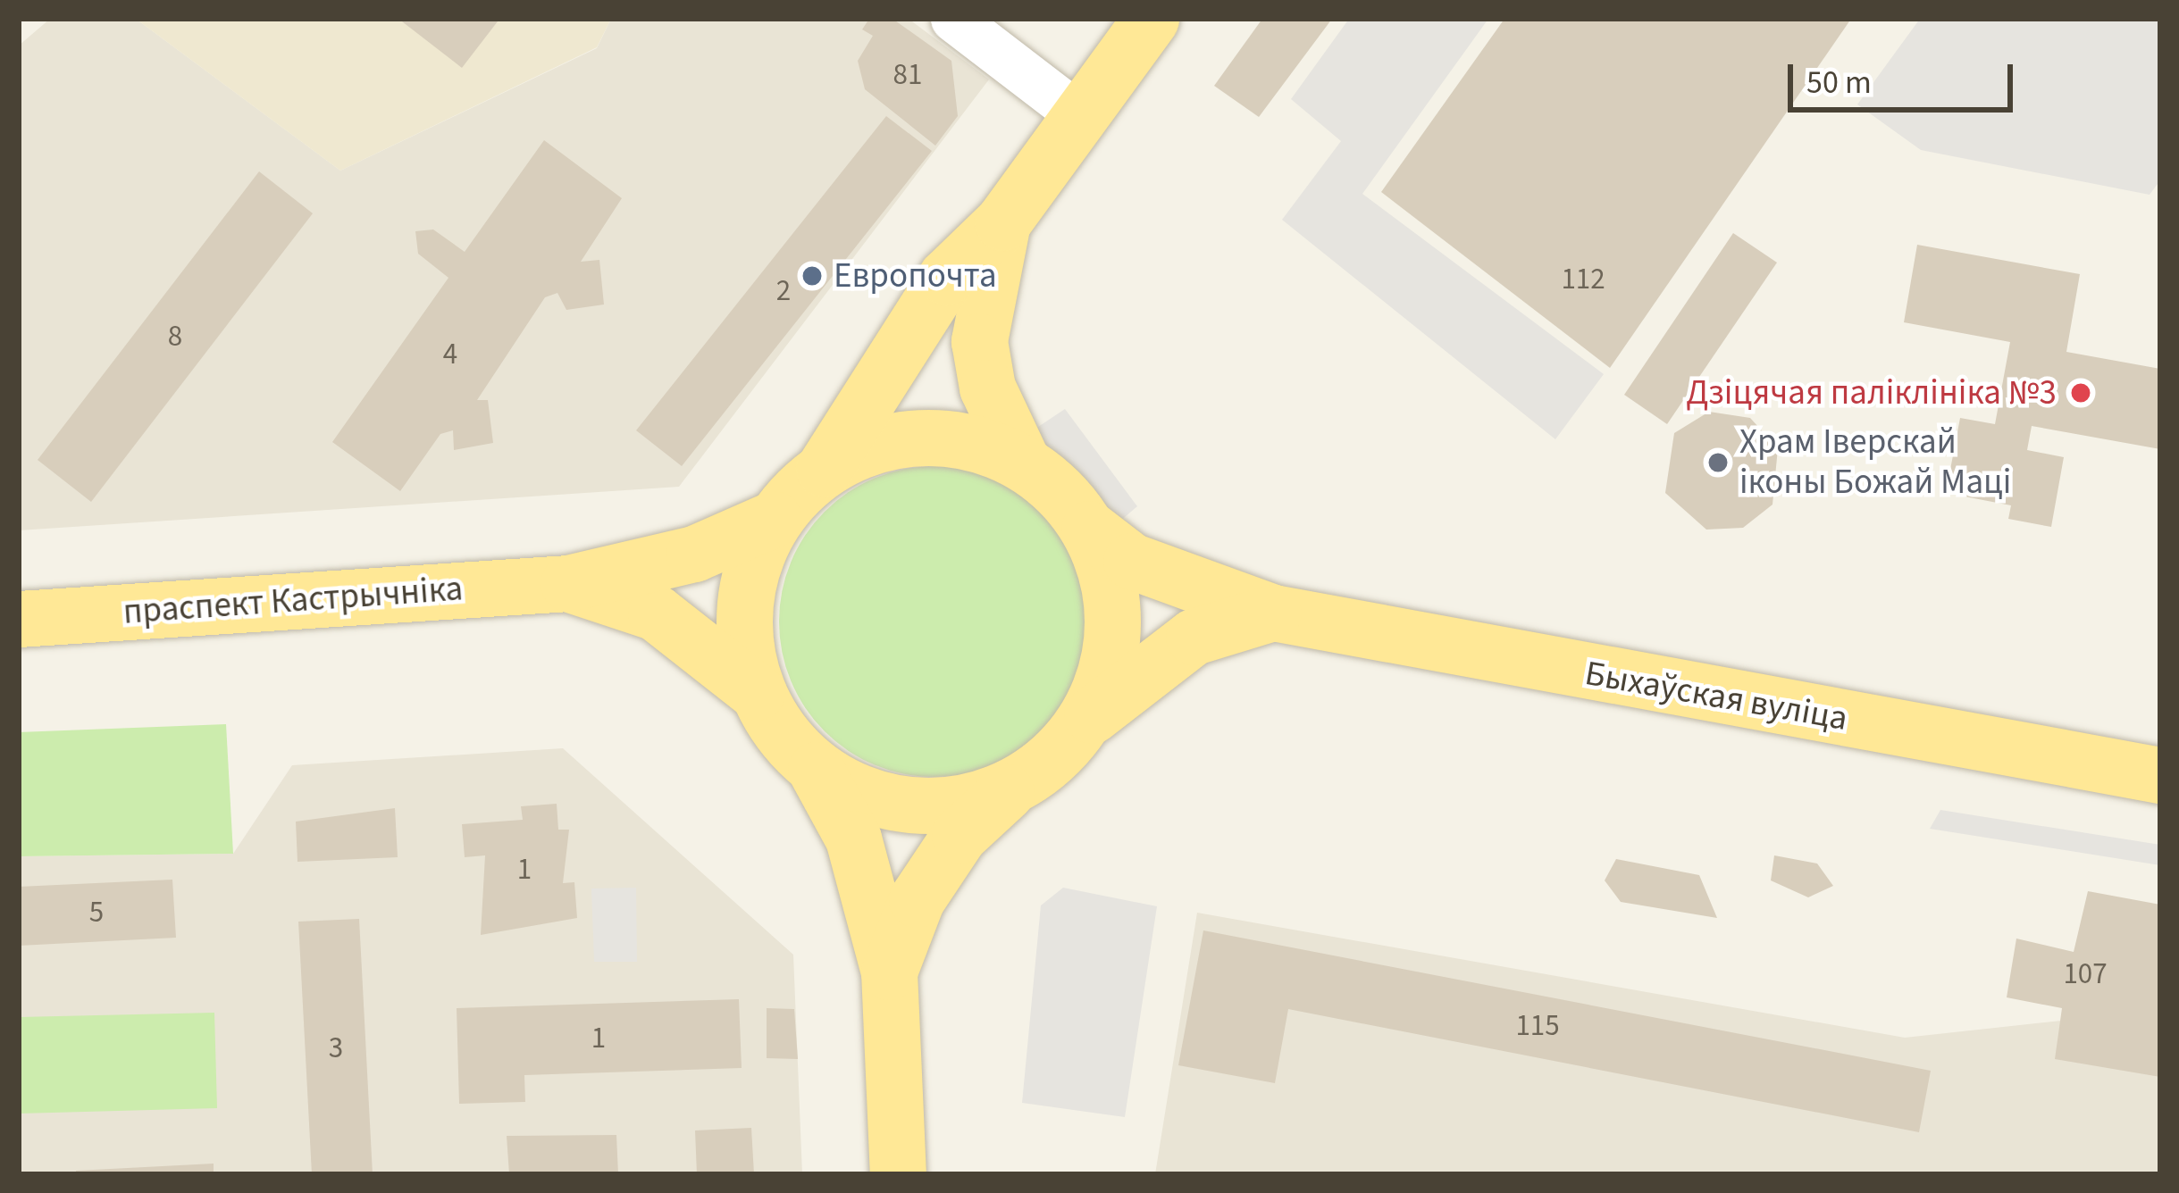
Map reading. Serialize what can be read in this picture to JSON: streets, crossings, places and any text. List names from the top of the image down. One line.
{"streets":{"main road":["праспект Кастрычніка","Быхаўская вуліца"]},"crossings":[["праспект Кастрычніка","Быхаўская вуліца"]],"places":["Европочта","Дзіцячая паліклініка №3","Храм Іверскай іконы Божай Маці"],"house_numbers":["81","112","2","8","4","1","5","107","115","1","3"],"scale_bar":"50 m"}
